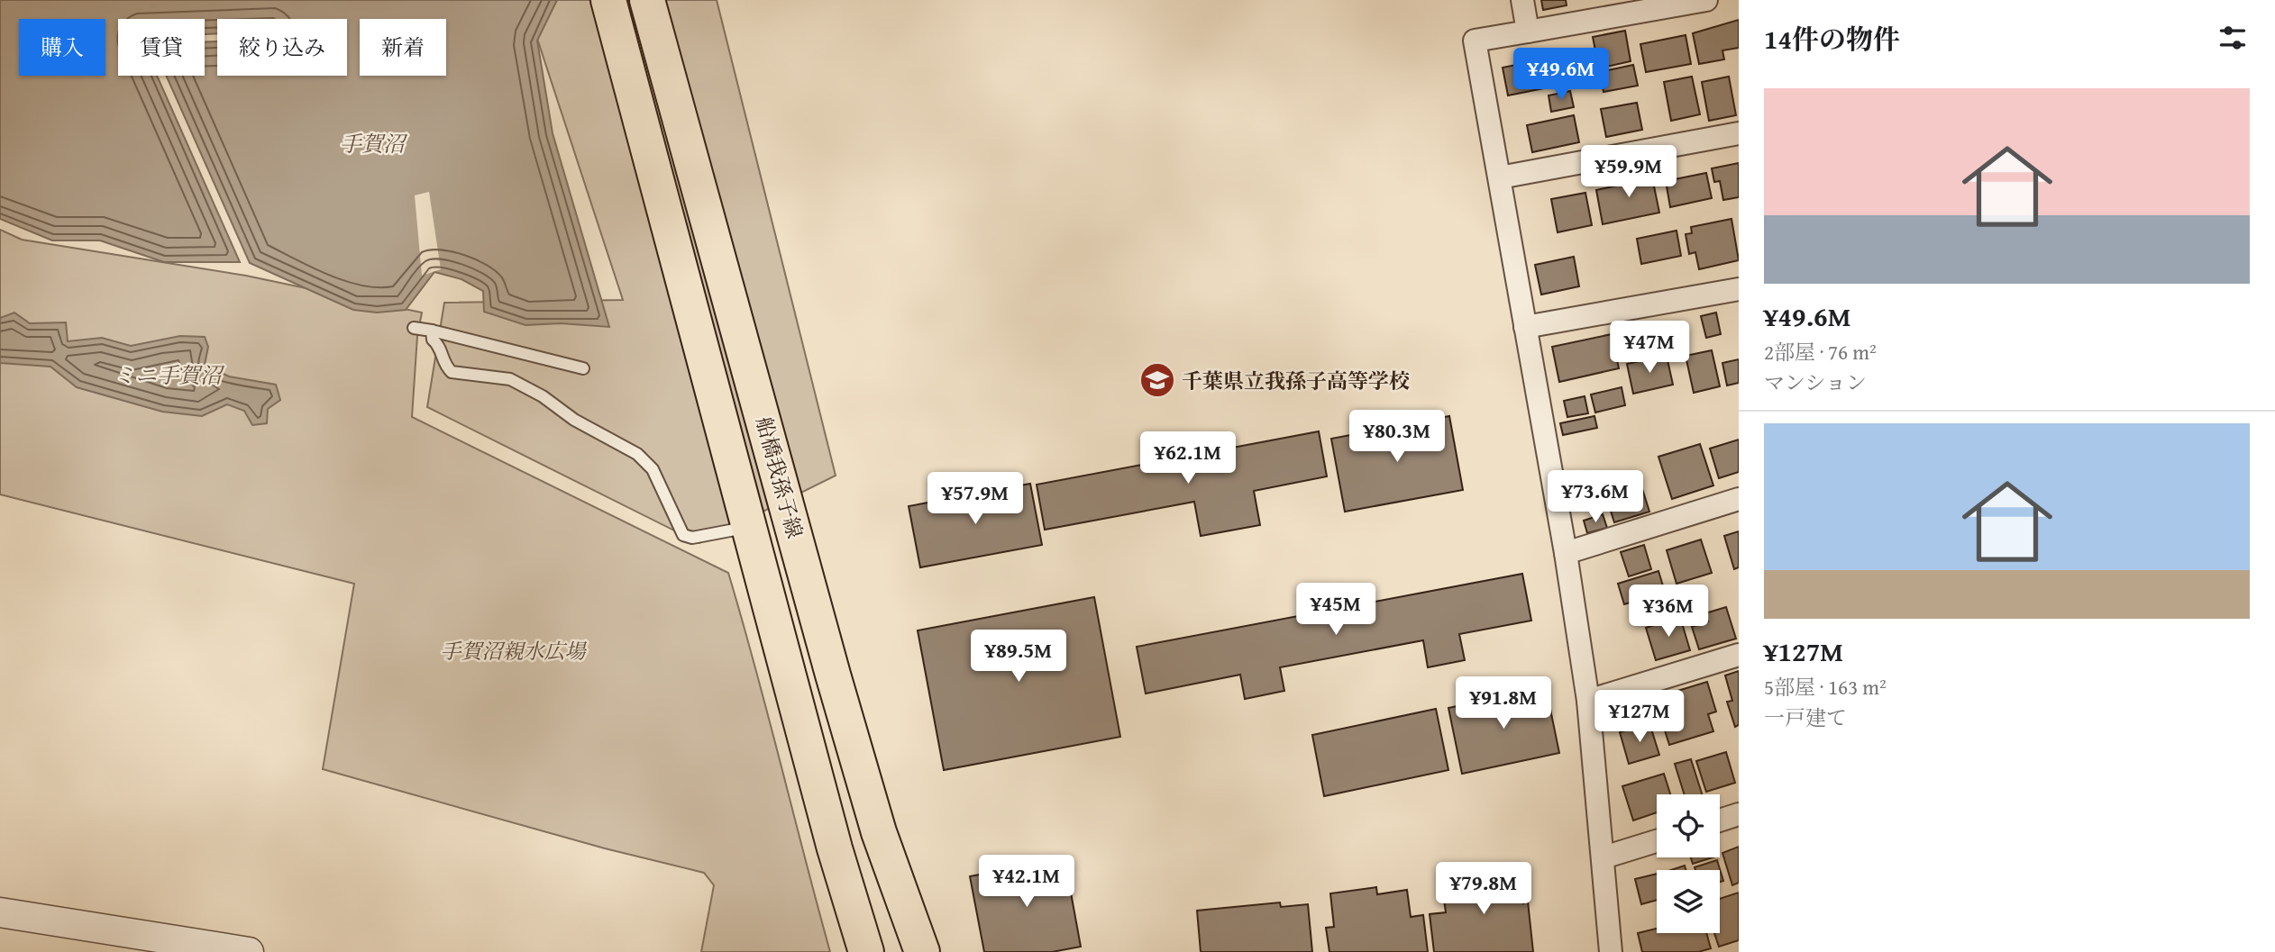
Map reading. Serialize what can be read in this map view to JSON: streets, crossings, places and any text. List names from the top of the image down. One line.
{"streets":{"main road":["船橋我孫子線"]},"water":["手賀沼","ミニ手賀沼"],"parks":["手賀沼親水広場"],"places":{"school or university":["千葉県立我孫子高等学校"]},"page":{"heading":"14件の物件","chip":["購入","賃貸","絞り込み","新着"],"price":["¥49.6M","¥59.9M","¥47M","¥80.3M","¥62.1M","¥73.6M","¥57.9M","¥45M","¥36M","¥89.5M","¥91.8M","¥127M","¥42.1M","¥79.8M"],"list":[{"name":"¥49.6M","note":"2部屋 · 76 m² · マンション"},{"name":"¥127M","note":"5部屋 · 163 m² · 一戸建て"}]}}
